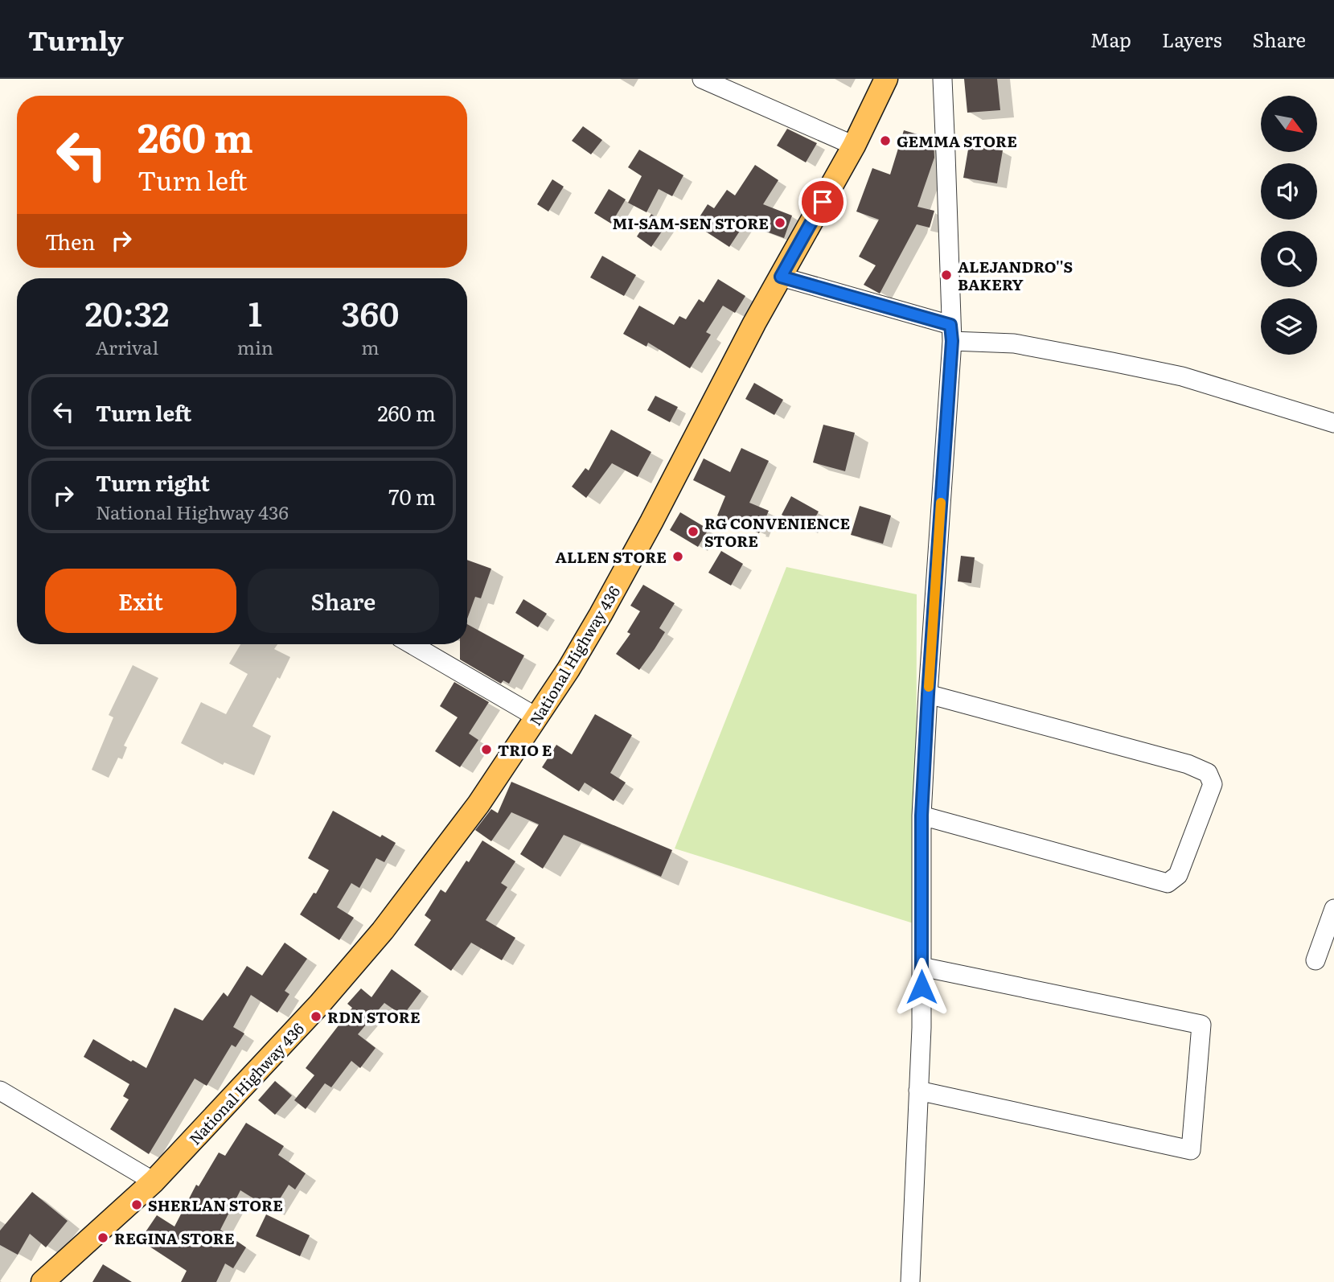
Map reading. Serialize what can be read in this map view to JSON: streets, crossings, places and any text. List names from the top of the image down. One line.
{"streets":{"main road":["National Highway 436"]},"places":["GEMMA STORE","MI-SAM-SEN STORE","ALEJANDRO''S BAKERY","RG CONVENIENCE STORE","ALLEN STORE","TRIO E","RDN STORE","SHERLAN STORE","REGINA STORE"],"north":"bottom right","page":{"header":"Turnly","nav":["Map","Layers","Share"],"turn":["260 m","Turn left"],"then":"Then","eta":["20:32","Arrival","1","min","360","m"],"list":[{"name":"Turn left","value":"260 m"},{"name":"Turn right","note":"National Highway 436","value":"70 m"}],"buttons":["Exit","Share"]}}
